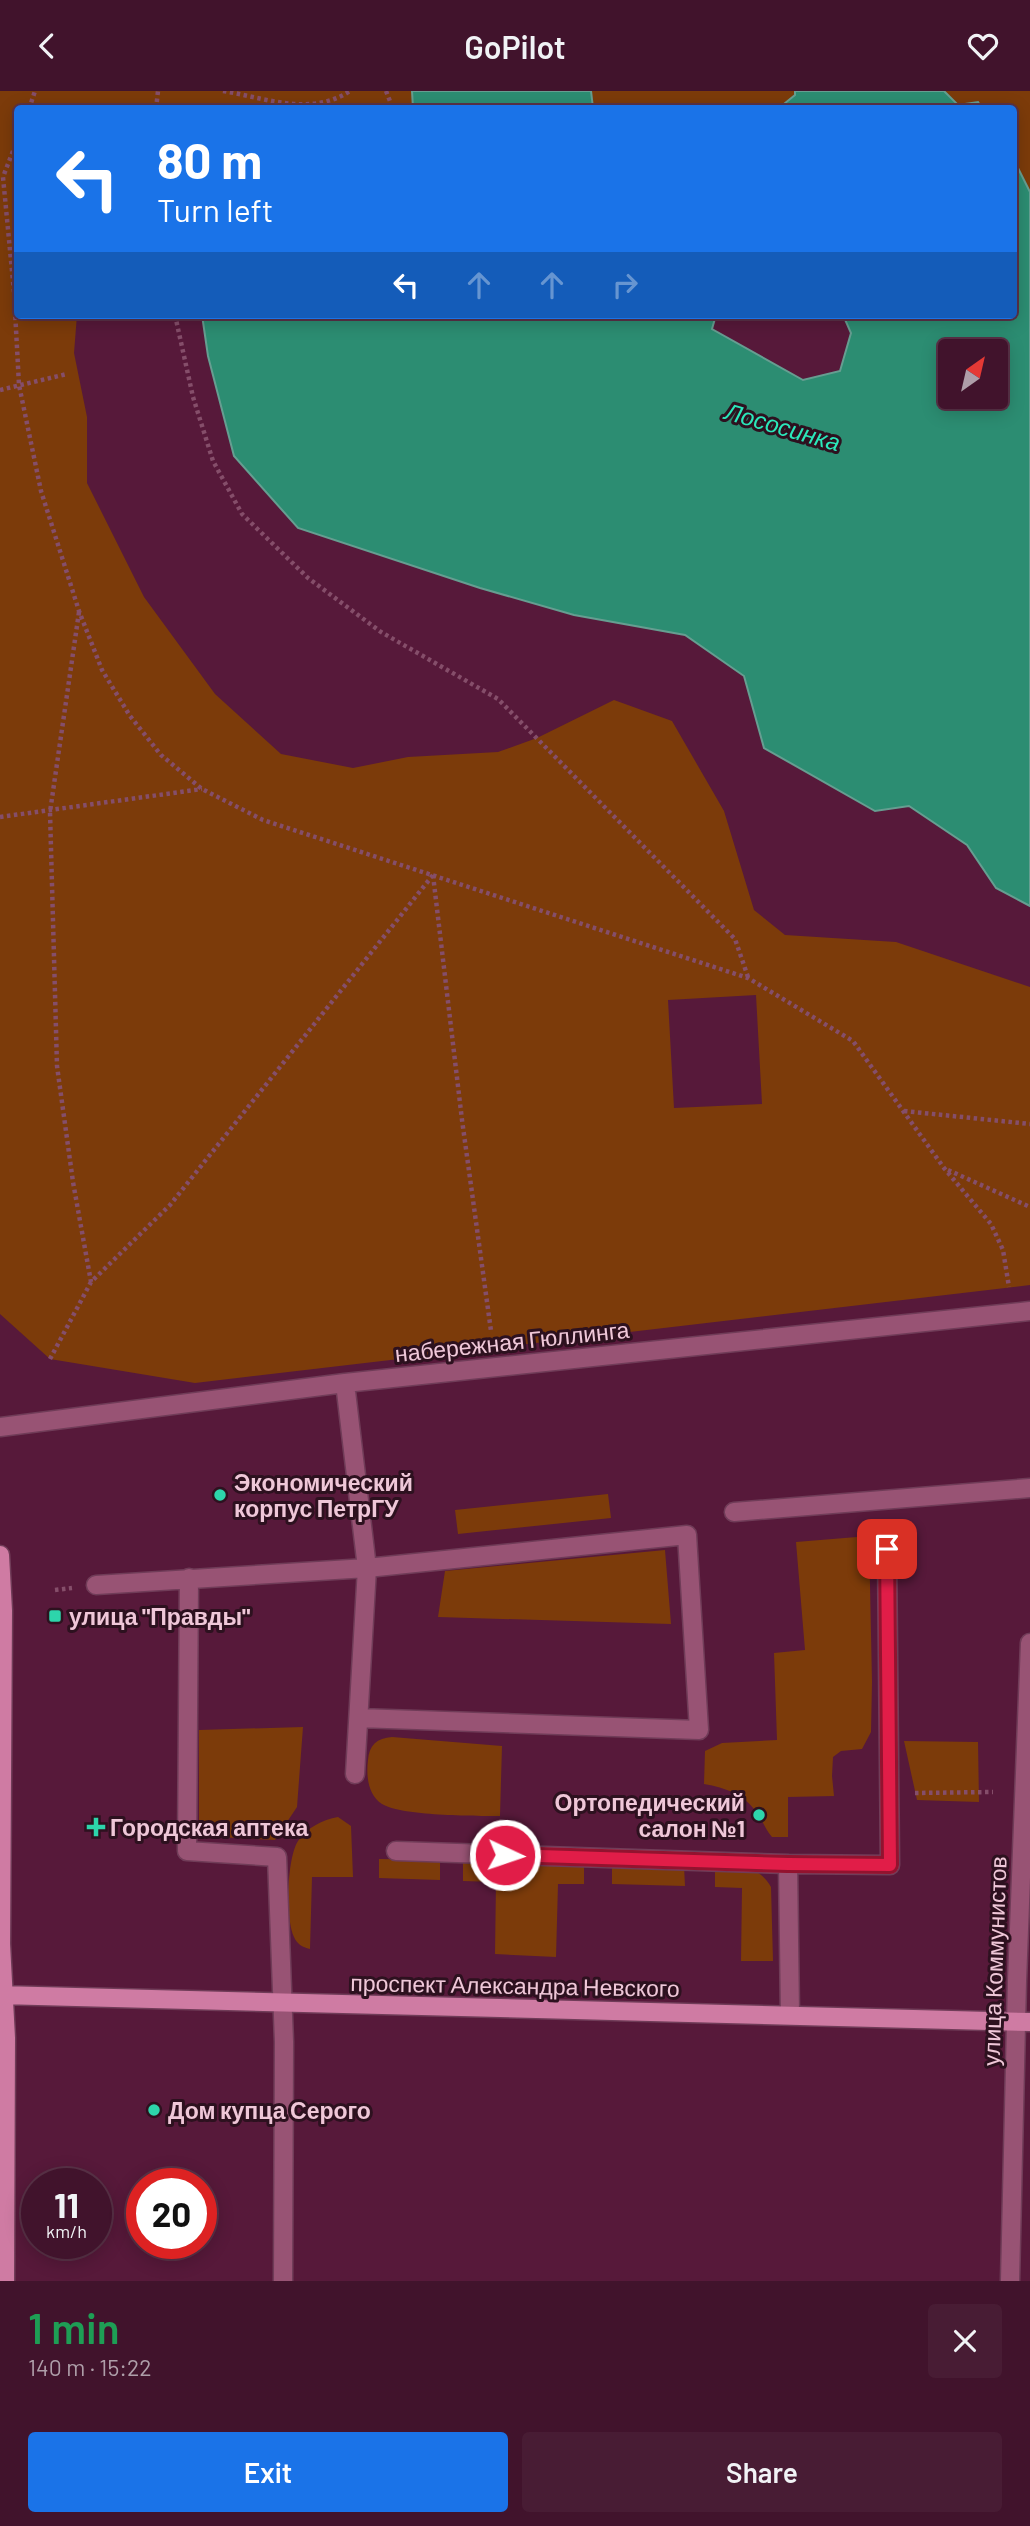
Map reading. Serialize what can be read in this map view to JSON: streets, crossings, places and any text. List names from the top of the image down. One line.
{"streets":{"main road":["проспект Александра Невского"],"street":["набережная Гюллинга","улица Коммунистов"]},"crossings":[["улица Коммунистов","проспект Александра Невского"]],"water":["Лососинка"],"places":{"other":["Экономический корпус ПетрГУ","Ортопедический салон №1","Дом купца Серого"],"transit":["улица \"Правды\""],"health":["Городская аптека"]},"north":"top right","page":{"header":"GoPilot","turn":["80 m","Turn left"],"speed":"11 km/h","limit":"20","heading":["1 min","140 m · 15:22"],"buttons":["Exit","Share"]}}
